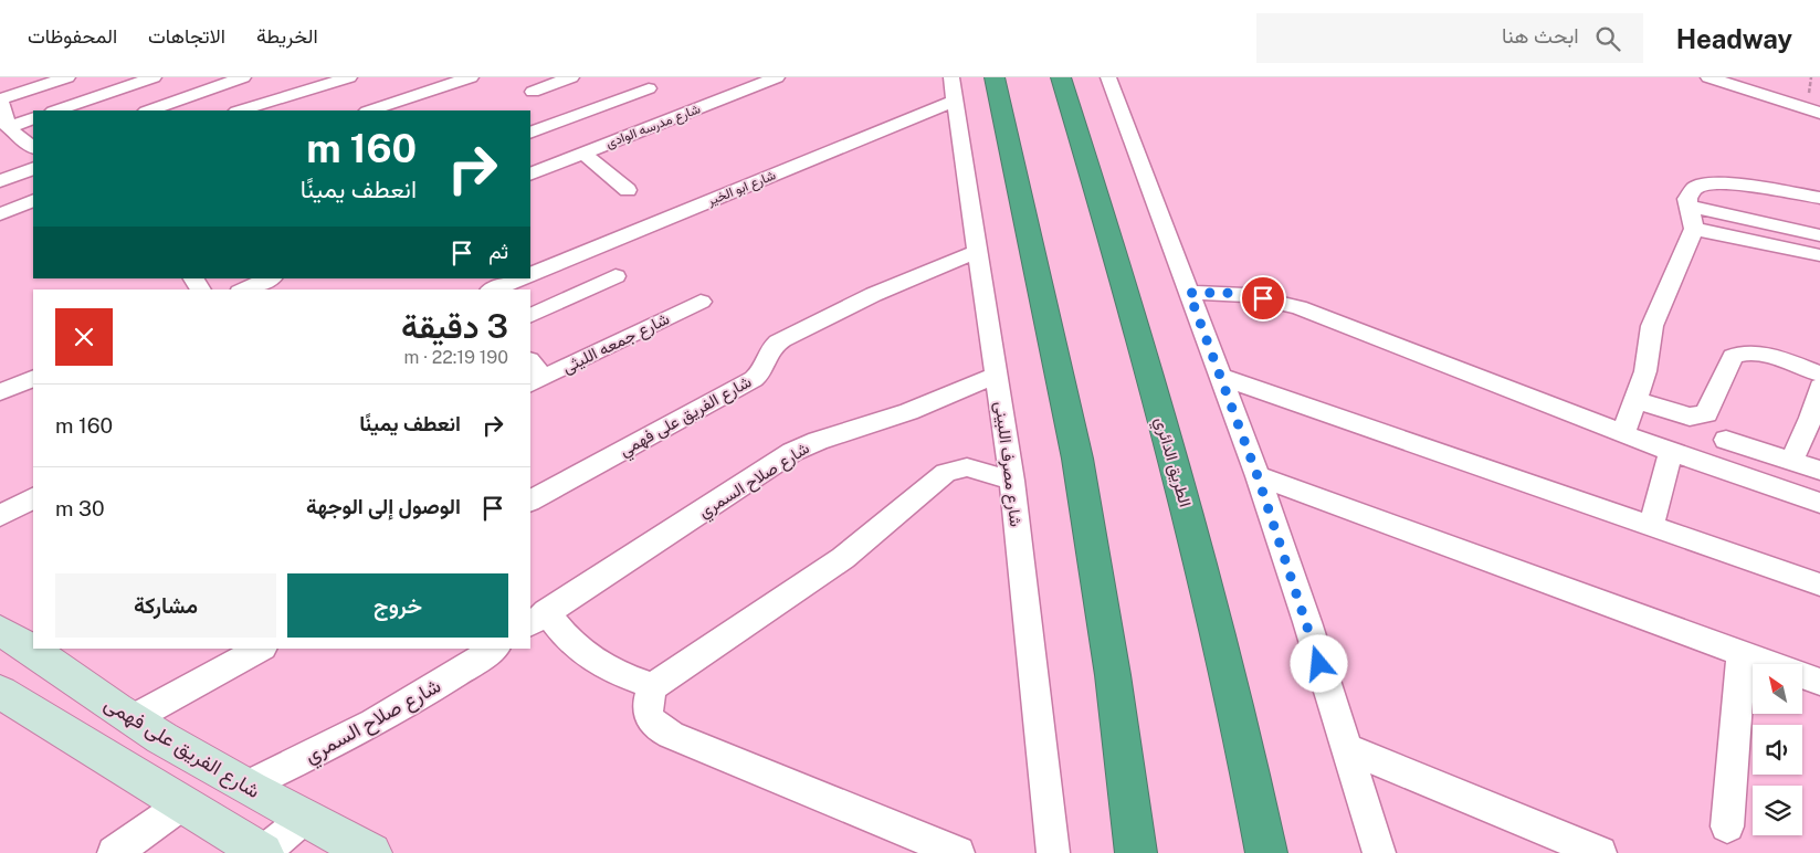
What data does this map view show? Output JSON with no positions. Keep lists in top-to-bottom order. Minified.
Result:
{"streets":{"highway":["الطريق الدائري"],"street":["شارع مدرسه الوادى","شارع ابو الخير","شارع جمعه الليثى","شارع الفريق على فهمي","شارع مصرف اللبينى","شارع صلاح السمري","شارع الفريق على فهمى"]},"crossings":[["شارع ابو الخير","شارع مصرف اللبينى"],["شارع الفريق على فهمي","شارع مصرف اللبينى"],["شارع مصرف اللبينى","شارع صلاح السمري"],["شارع صلاح السمري","شارع الفريق على فهمى"]],"north":"top left","page":{"header":"Headway","search":"ابحث هنا","nav":["الخريطة","الاتجاهات","المحفوظات"],"turn":["160 m","انعطف يمينًا"],"then":"ثم","heading":["3 دقيقة","190 m · 22:19"],"list":[{"name":"انعطف يمينًا","value":"160 m"},{"name":"الوصول إلى الوجهة","value":"30 m"}],"buttons":["خروج","مشاركة"]}}
